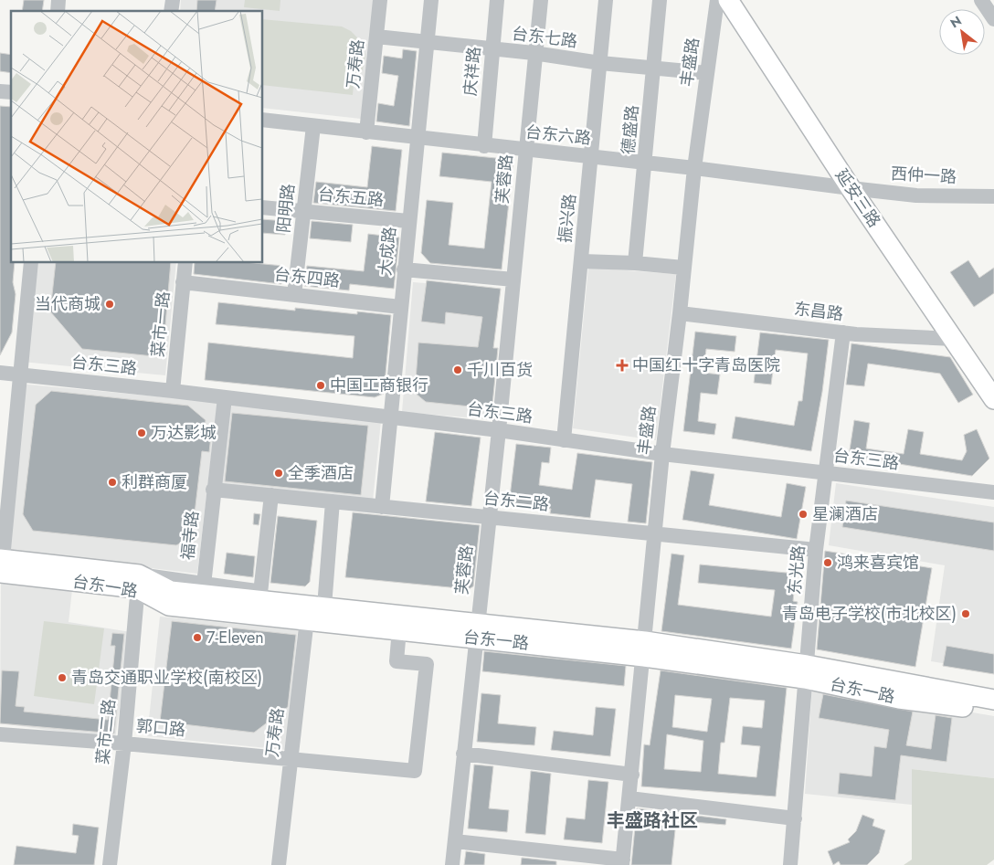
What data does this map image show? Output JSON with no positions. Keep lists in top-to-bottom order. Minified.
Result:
{"streets":{"main road":["延安三路","台东一路"],"street":["台东七路","丰盛路","万寿路","庆祥路","德盛路","台东六路","西仲一路","芙蓉路","台东五路","阳明路","振兴路","大成路","台东四路","东昌路","菜市一路","台东三路","台东二路","福寺路","东光路","郭口路","菜市二路"]},"crossings":[["台东七路","丰盛路"],["台东七路","万寿路"],["台东七路","庆祥路"],["台东七路","德盛路"],["台东七路","芙蓉路"],["台东七路","振兴路"],["台东七路","大成路"],["丰盛路","台东六路"],["丰盛路","东昌路"],["丰盛路","台东三路"],["丰盛路","台东二路"],["丰盛路","台东一路"],["万寿路","台东六路"],["万寿路","台东二路"],["万寿路","台东一路"],["万寿路","郭口路"],["庆祥路","台东六路"],["德盛路","台东六路"],["台东六路","西仲一路"],["台东六路","芙蓉路"],["台东六路","延安三路"],["台东六路","阳明路"],["台东六路","振兴路"],["台东六路","大成路"],["西仲一路","延安三路"],["芙蓉路","台东三路"],["芙蓉路","台东二路"],["芙蓉路","台东一路"],["台东五路","阳明路"],["台东五路","大成路"],["延安三路","东昌路"],["阳明路","台东四路"],["振兴路","台东三路"],["大成路","台东四路"],["大成路","台东三路"],["大成路","台东二路"],["台东四路","菜市一路"],["东昌路","东光路"],["菜市一路","台东三路"],["台东三路","福寺路"],["台东三路","东光路"],["台东二路","福寺路"],["台东二路","东光路"],["东光路","台东一路"],["台东一路","郭口路"],["台东一路","菜市二路"],["郭口路","菜市二路"]],"districts":["丰盛路社区"],"places":{"other":["当代商城","千川百货","中国工商银行","万达影城","全季酒店","利群商厦","星澜酒店","鸿来喜宾馆","青岛电子学校(市北校区)","7-Eleven","青岛交通职业学校(南校区)"],"health":["中国红十字青岛医院"]},"north":"top left"}
